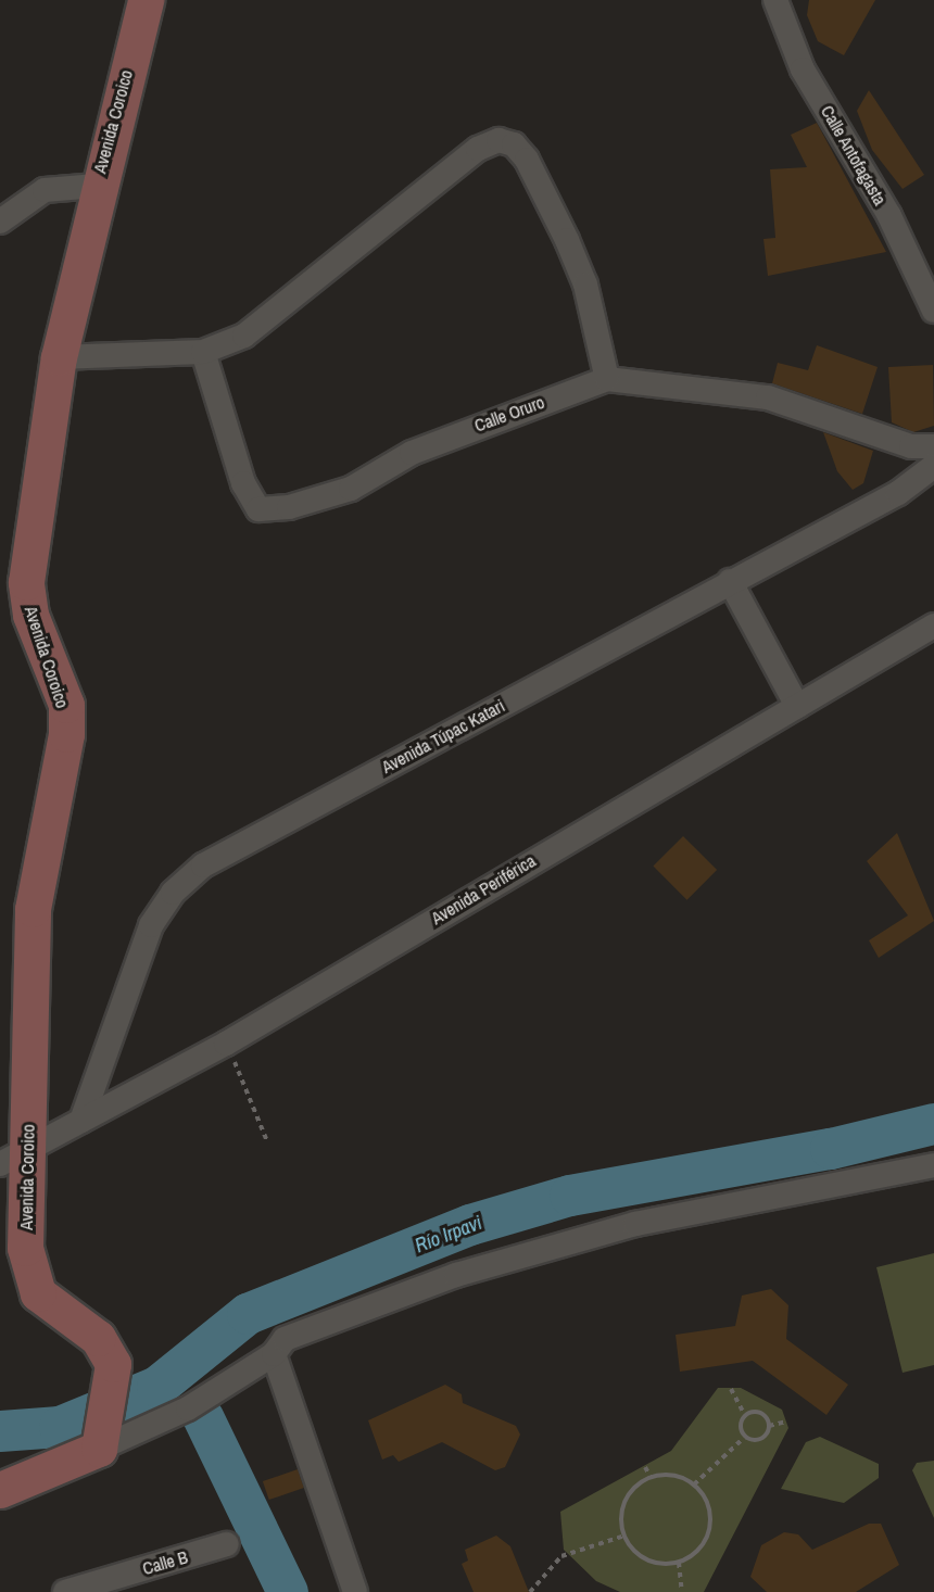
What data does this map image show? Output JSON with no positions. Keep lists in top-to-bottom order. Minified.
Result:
{"streets":{"main road":["Avenida Coroico"],"street":["Calle Antofagasta","Calle Oruro","Avenida Túpac Katari","Avenida Periférica","Calle B"]},"crossings":[["Avenida Coroico","Avenida Periférica"],["Avenida Túpac Katari","Avenida Periférica"]],"water":["Río Irpavi"]}
